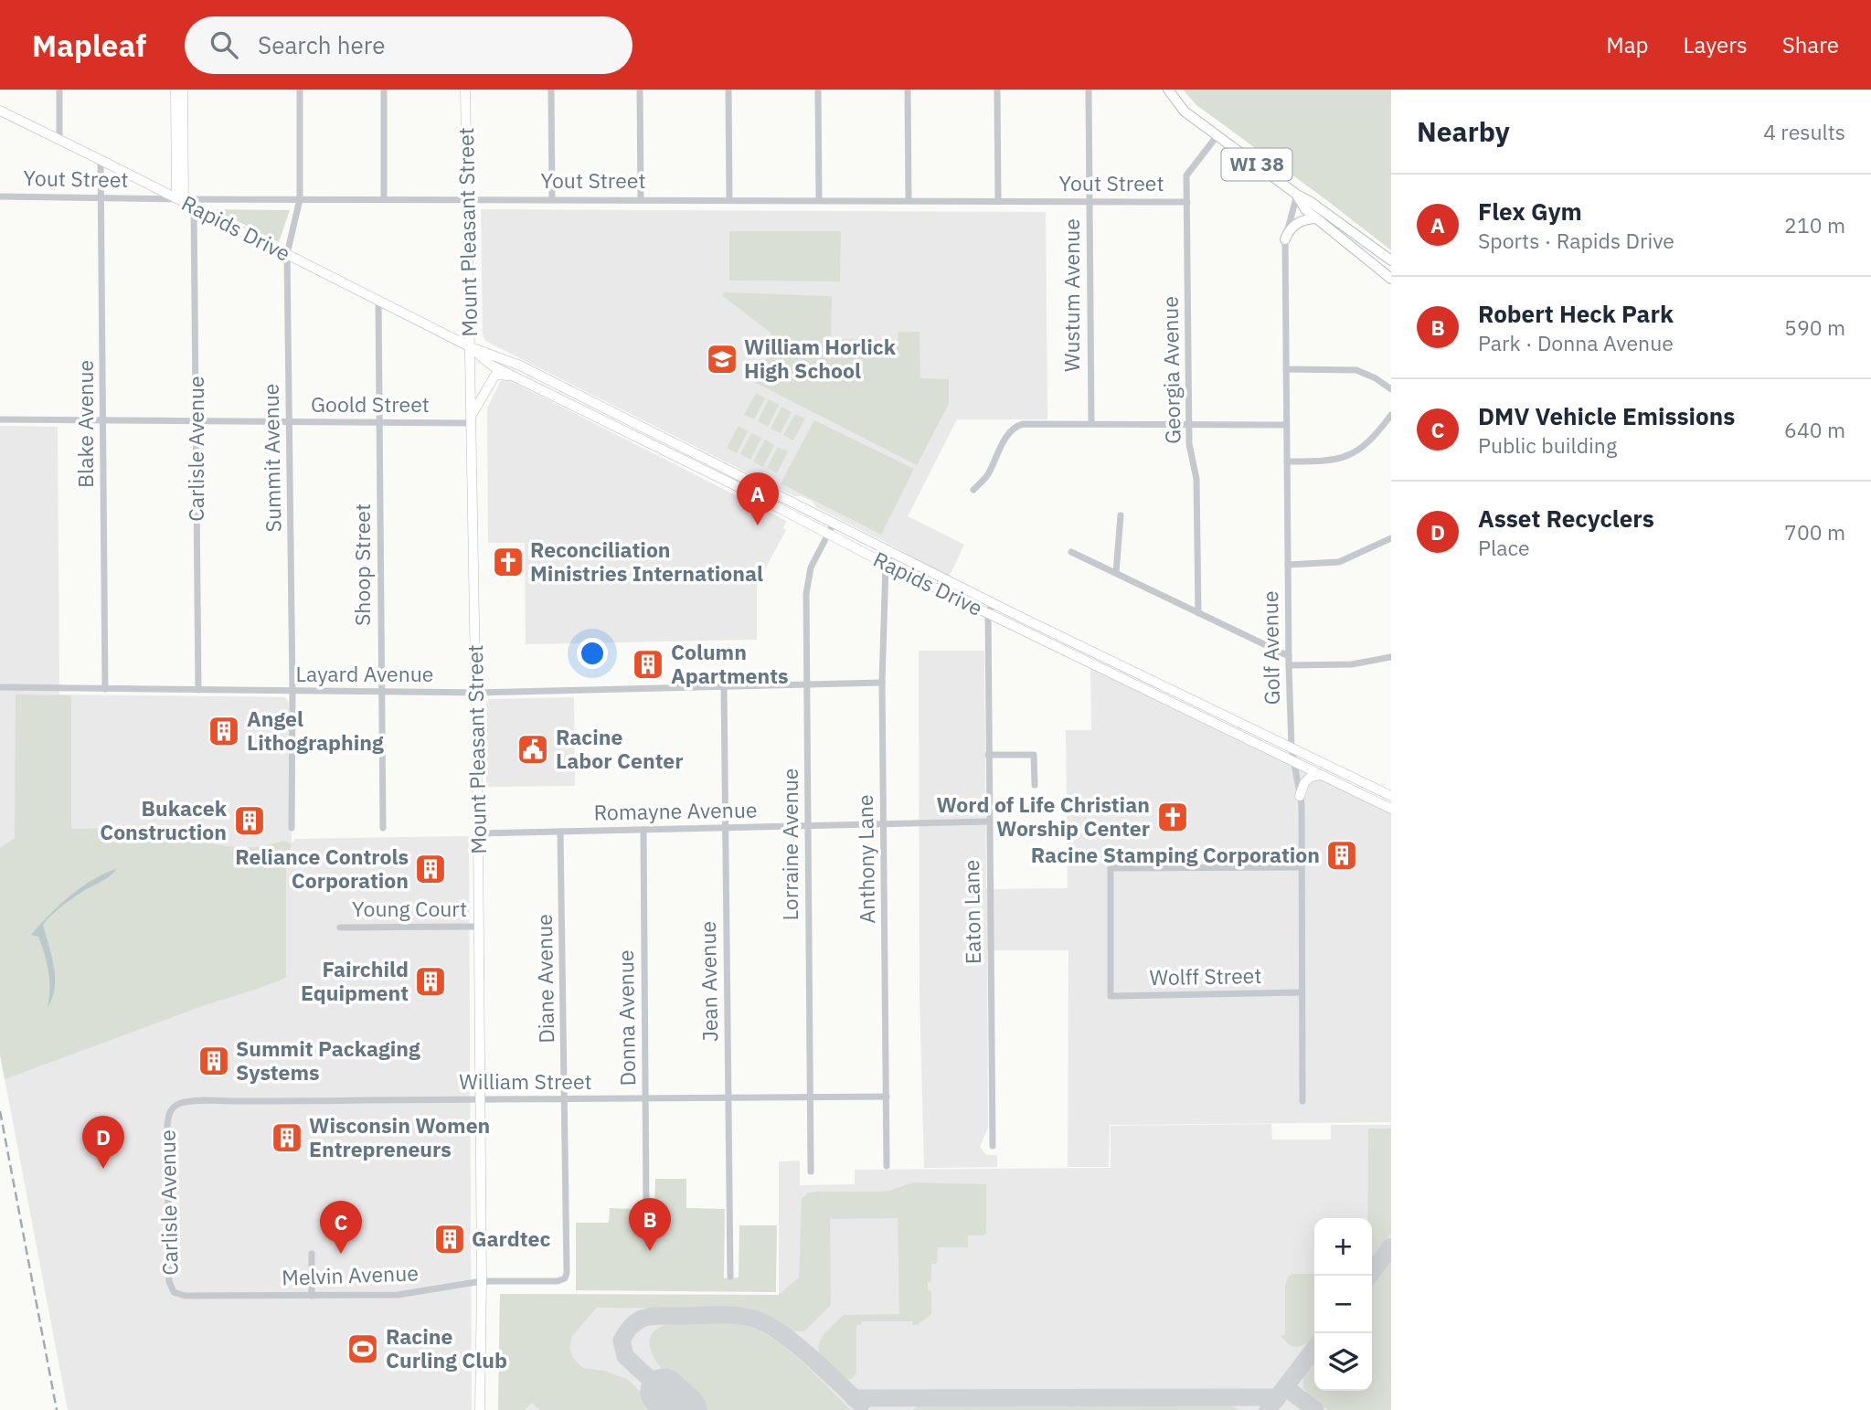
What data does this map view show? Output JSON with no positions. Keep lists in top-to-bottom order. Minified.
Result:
{"streets":{"main road":["WI 38"],"street":["Yout Street","Rapids Drive","Mount Pleasant Street","Wustum Avenue","Georgia Avenue","Goold Street","Blake Avenue","Carlisle Avenue","Summit Avenue","Shoop Street","Golf Avenue","Layard Avenue","Romayne Avenue","Lorraine Avenue","Anthony Lane","Young Court","Eaton Lane","Wolff Street","Diane Avenue","Jean Avenue","Donna Avenue","William Street","Melvin Avenue"]},"crossings":[["WI 38","Georgia Avenue"],["WI 38","Golf Avenue"],["Yout Street","Rapids Drive"],["Yout Street","Mount Pleasant Street"],["Yout Street","Wustum Avenue"],["Yout Street","Georgia Avenue"],["Yout Street","Blake Avenue"],["Yout Street","Summit Avenue"],["Rapids Drive","Mount Pleasant Street"],["Rapids Drive","Blake Avenue"],["Rapids Drive","Carlisle Avenue"],["Rapids Drive","Summit Avenue"],["Rapids Drive","Shoop Street"],["Rapids Drive","Golf Avenue"],["Rapids Drive","Lorraine Avenue"],["Rapids Drive","Anthony Lane"],["Rapids Drive","Eaton Lane"],["Mount Pleasant Street","Goold Street"],["Mount Pleasant Street","Layard Avenue"],["Mount Pleasant Street","Romayne Avenue"],["Mount Pleasant Street","Young Court"],["Mount Pleasant Street","William Street"],["Mount Pleasant Street","Melvin Avenue"],["Goold Street","Blake Avenue"],["Goold Street","Carlisle Avenue"],["Goold Street","Summit Avenue"],["Goold Street","Shoop Street"],["Blake Avenue","Layard Avenue"],["Carlisle Avenue","Layard Avenue"],["Carlisle Avenue","William Street"],["Carlisle Avenue","Melvin Avenue"],["Summit Avenue","Layard Avenue"],["Shoop Street","Layard Avenue"],["Golf Avenue","Wolff Street"],["Layard Avenue","Lorraine Avenue"],["Layard Avenue","Anthony Lane"],["Layard Avenue","Jean Avenue"],["Romayne Avenue","Lorraine Avenue"],["Romayne Avenue","Anthony Lane"],["Romayne Avenue","Eaton Lane"],["Romayne Avenue","Diane Avenue"],["Romayne Avenue","Jean Avenue"],["Romayne Avenue","Donna Avenue"],["Lorraine Avenue","William Street"],["Anthony Lane","William Street"],["Diane Avenue","William Street"],["Diane Avenue","Melvin Avenue"],["Jean Avenue","William Street"],["Donna Avenue","William Street"]],"places":{"school or university":["William Horlick High School"],"church":["Reconciliation Ministries International","Word of Life Christian Worship Center"],"building":["Column Apartments","Angel Lithographing","Bukacek Construction","Racine Stamping Corporation","Reliance Controls Corporation","Fairchild Equipment","Summit Packaging Systems","Wisconsin Women Entrepreneurs","Gardtec"],"public building":["Racine Labor Center"],"sports":["Racine Curling Club"]},"page":{"header":"Mapleaf","search":"Search here","nav":["Map","Layers","Share"],"heading":["Nearby","4 results"],"list":[{"mark":"A","name":"Flex Gym","note":"Sports · Rapids Drive","value":"210 m"},{"mark":"B","name":"Robert Heck Park","note":"Park · Donna Avenue","value":"590 m"},{"mark":"C","name":"DMV Vehicle Emissions","note":"Public building","value":"640 m"},{"mark":"D","name":"Asset Recyclers","note":"Place","value":"700 m"}],"pins":["A","D","B","C"],"map_buttons":["+","−"]}}
